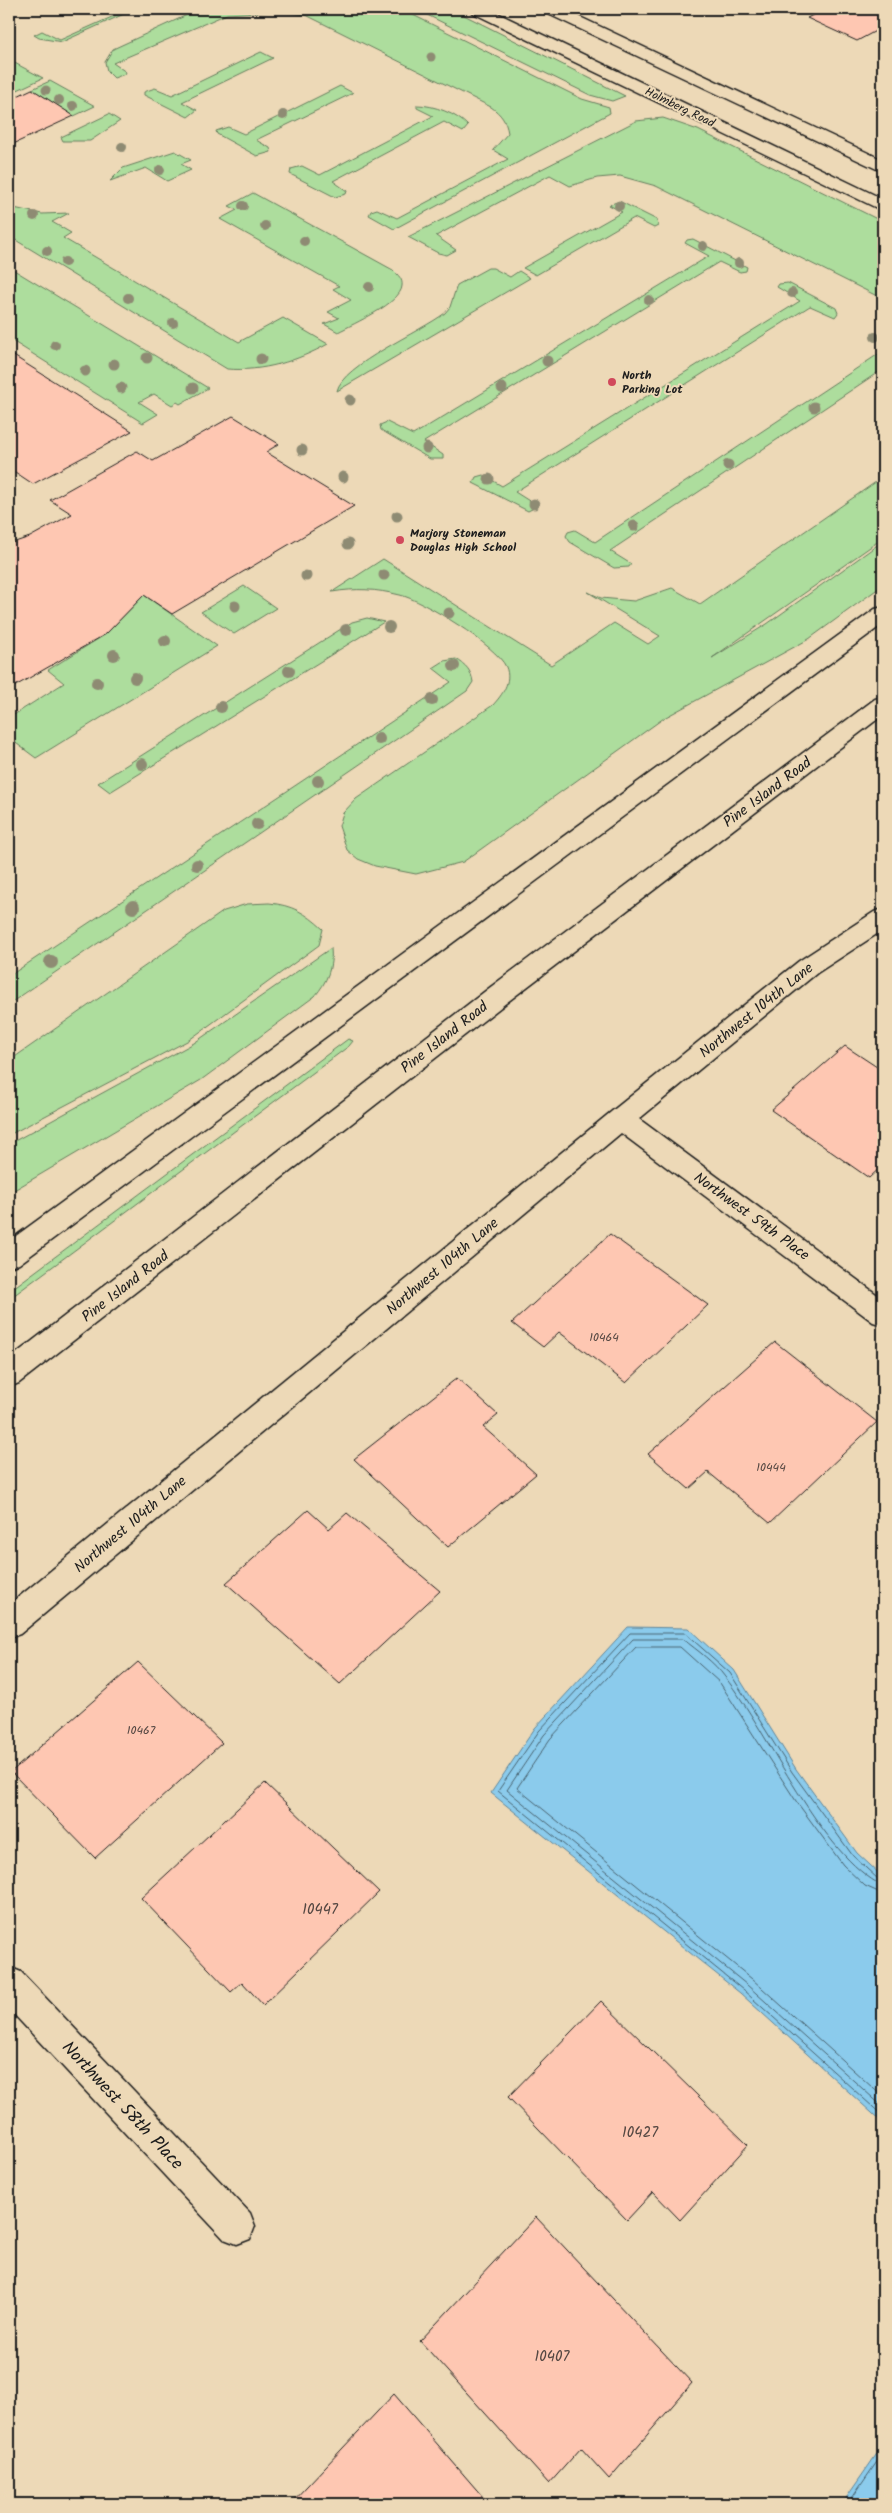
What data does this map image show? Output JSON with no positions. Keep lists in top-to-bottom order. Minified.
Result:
{"streets":{"street":["Holmberg Road","Pine Island Road","Northwest 104th Lane","Northwest 59th Place","Northwest 58th Place"]},"crossings":[["Northwest 104th Lane","Northwest 59th Place"]],"places":["North Parking Lot","Marjory Stoneman Douglas High School"],"house_numbers":["10464","10444","10467","10447","10427","10407"]}
